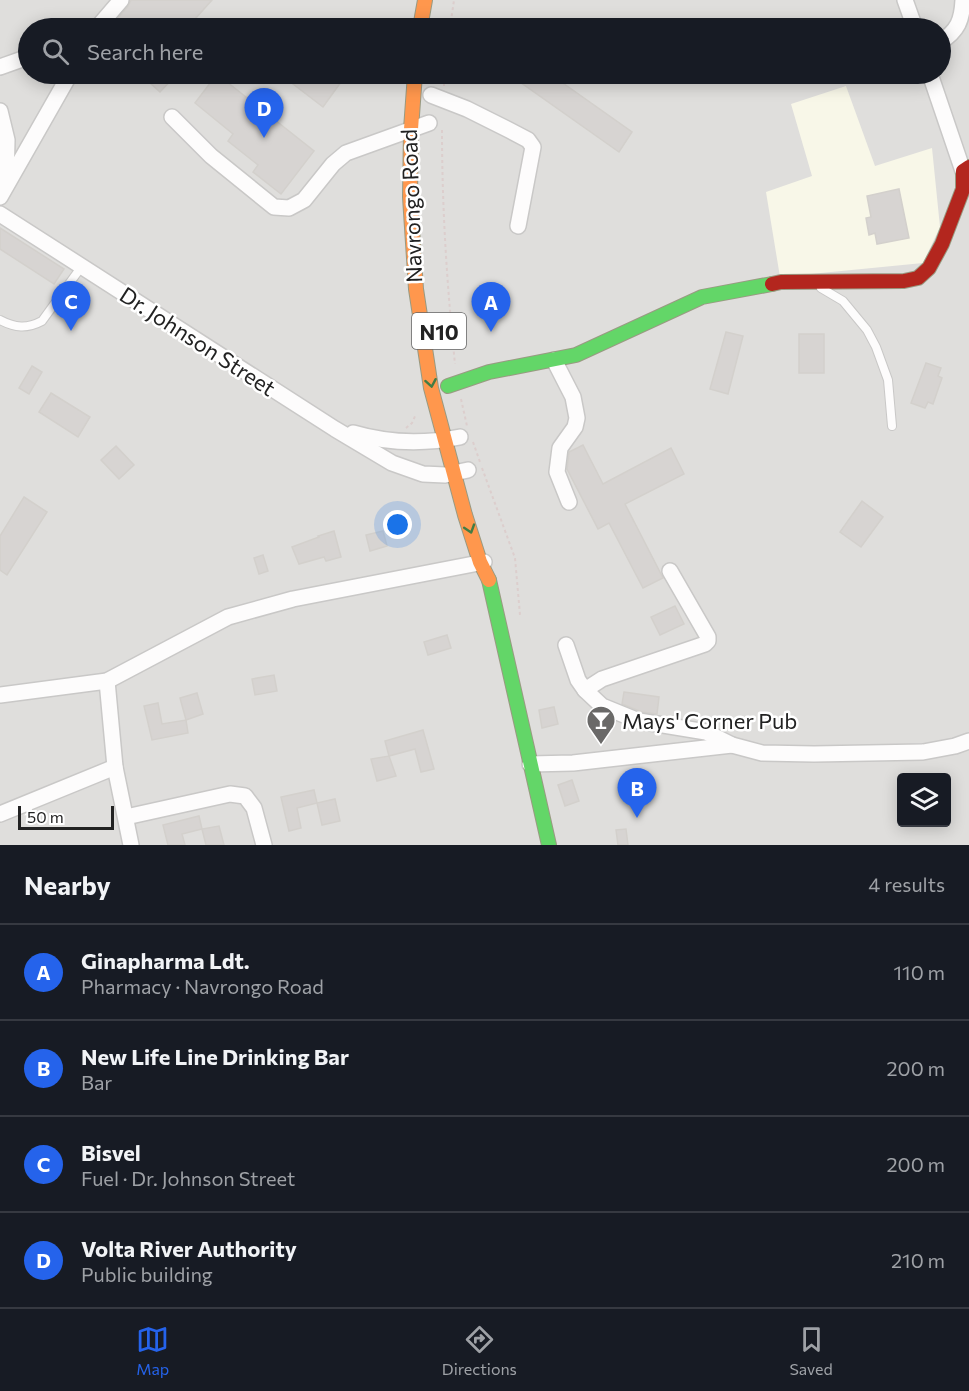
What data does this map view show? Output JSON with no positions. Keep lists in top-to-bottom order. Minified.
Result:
{"streets":{"main road":["Navrongo Road","N10"],"street":["Dr. Johnson Street"]},"crossings":[["Navrongo Road","N10"],["Navrongo Road","Dr. Johnson Street"],["N10","Dr. Johnson Street"]],"one_way":["Navrongo Road"],"places":{"bar":["Mays' Corner Pub"]},"scale_bar":"50 m","page":{"search":"Search here","pins":["D","C","A","B"],"scale":"50 m","heading":["Nearby","4 results"],"list":[{"mark":"A","name":"Ginapharma Ldt.","note":"Pharmacy · Navrongo Road","value":"110 m"},{"mark":"B","name":"New Life Line Drinking Bar","note":"Bar","value":"200 m"},{"mark":"C","name":"Bisvel","note":"Fuel · Dr. Johnson Street","value":"200 m"},{"mark":"D","name":"Volta River Authority","note":"Public building","value":"210 m"}],"nav":["Map","Directions","Saved"]}}
